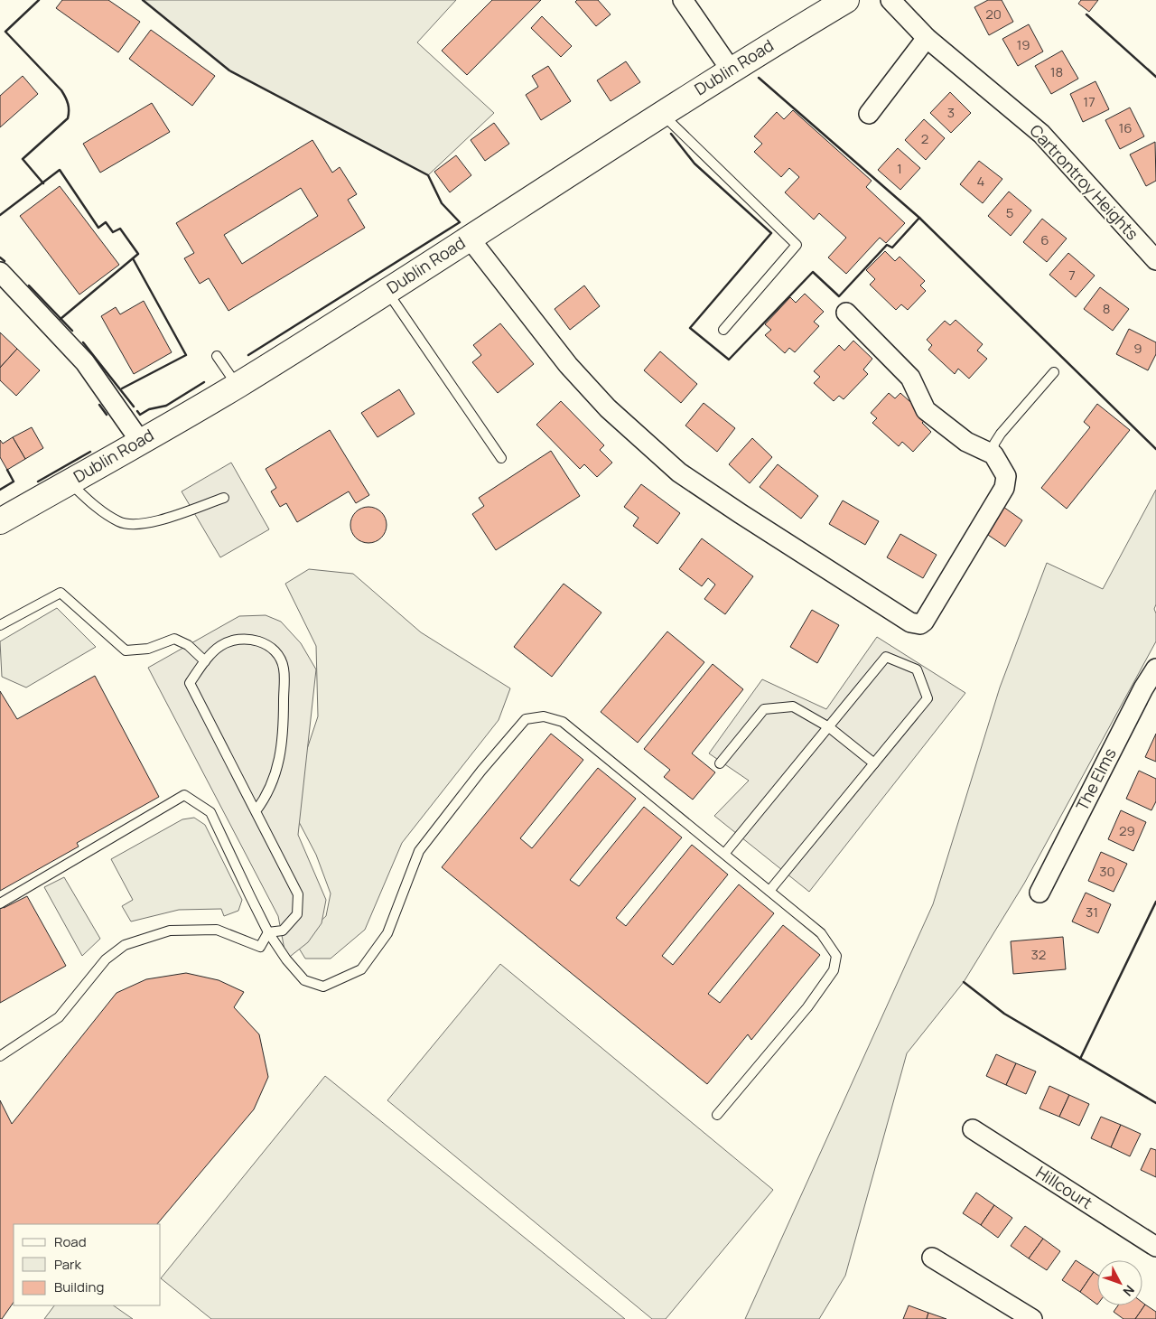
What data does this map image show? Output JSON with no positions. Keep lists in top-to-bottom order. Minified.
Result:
{"streets":{"main road":["Dublin Road"],"street":["Cartrontroy Heights","The Elms","Hillcourt"]},"house_numbers":["20","19","18","17","3","16","2","1","4","5","6","7","8","9","29","30","31","32"],"legend":["Road","Park","Building"],"north":"bottom right"}
